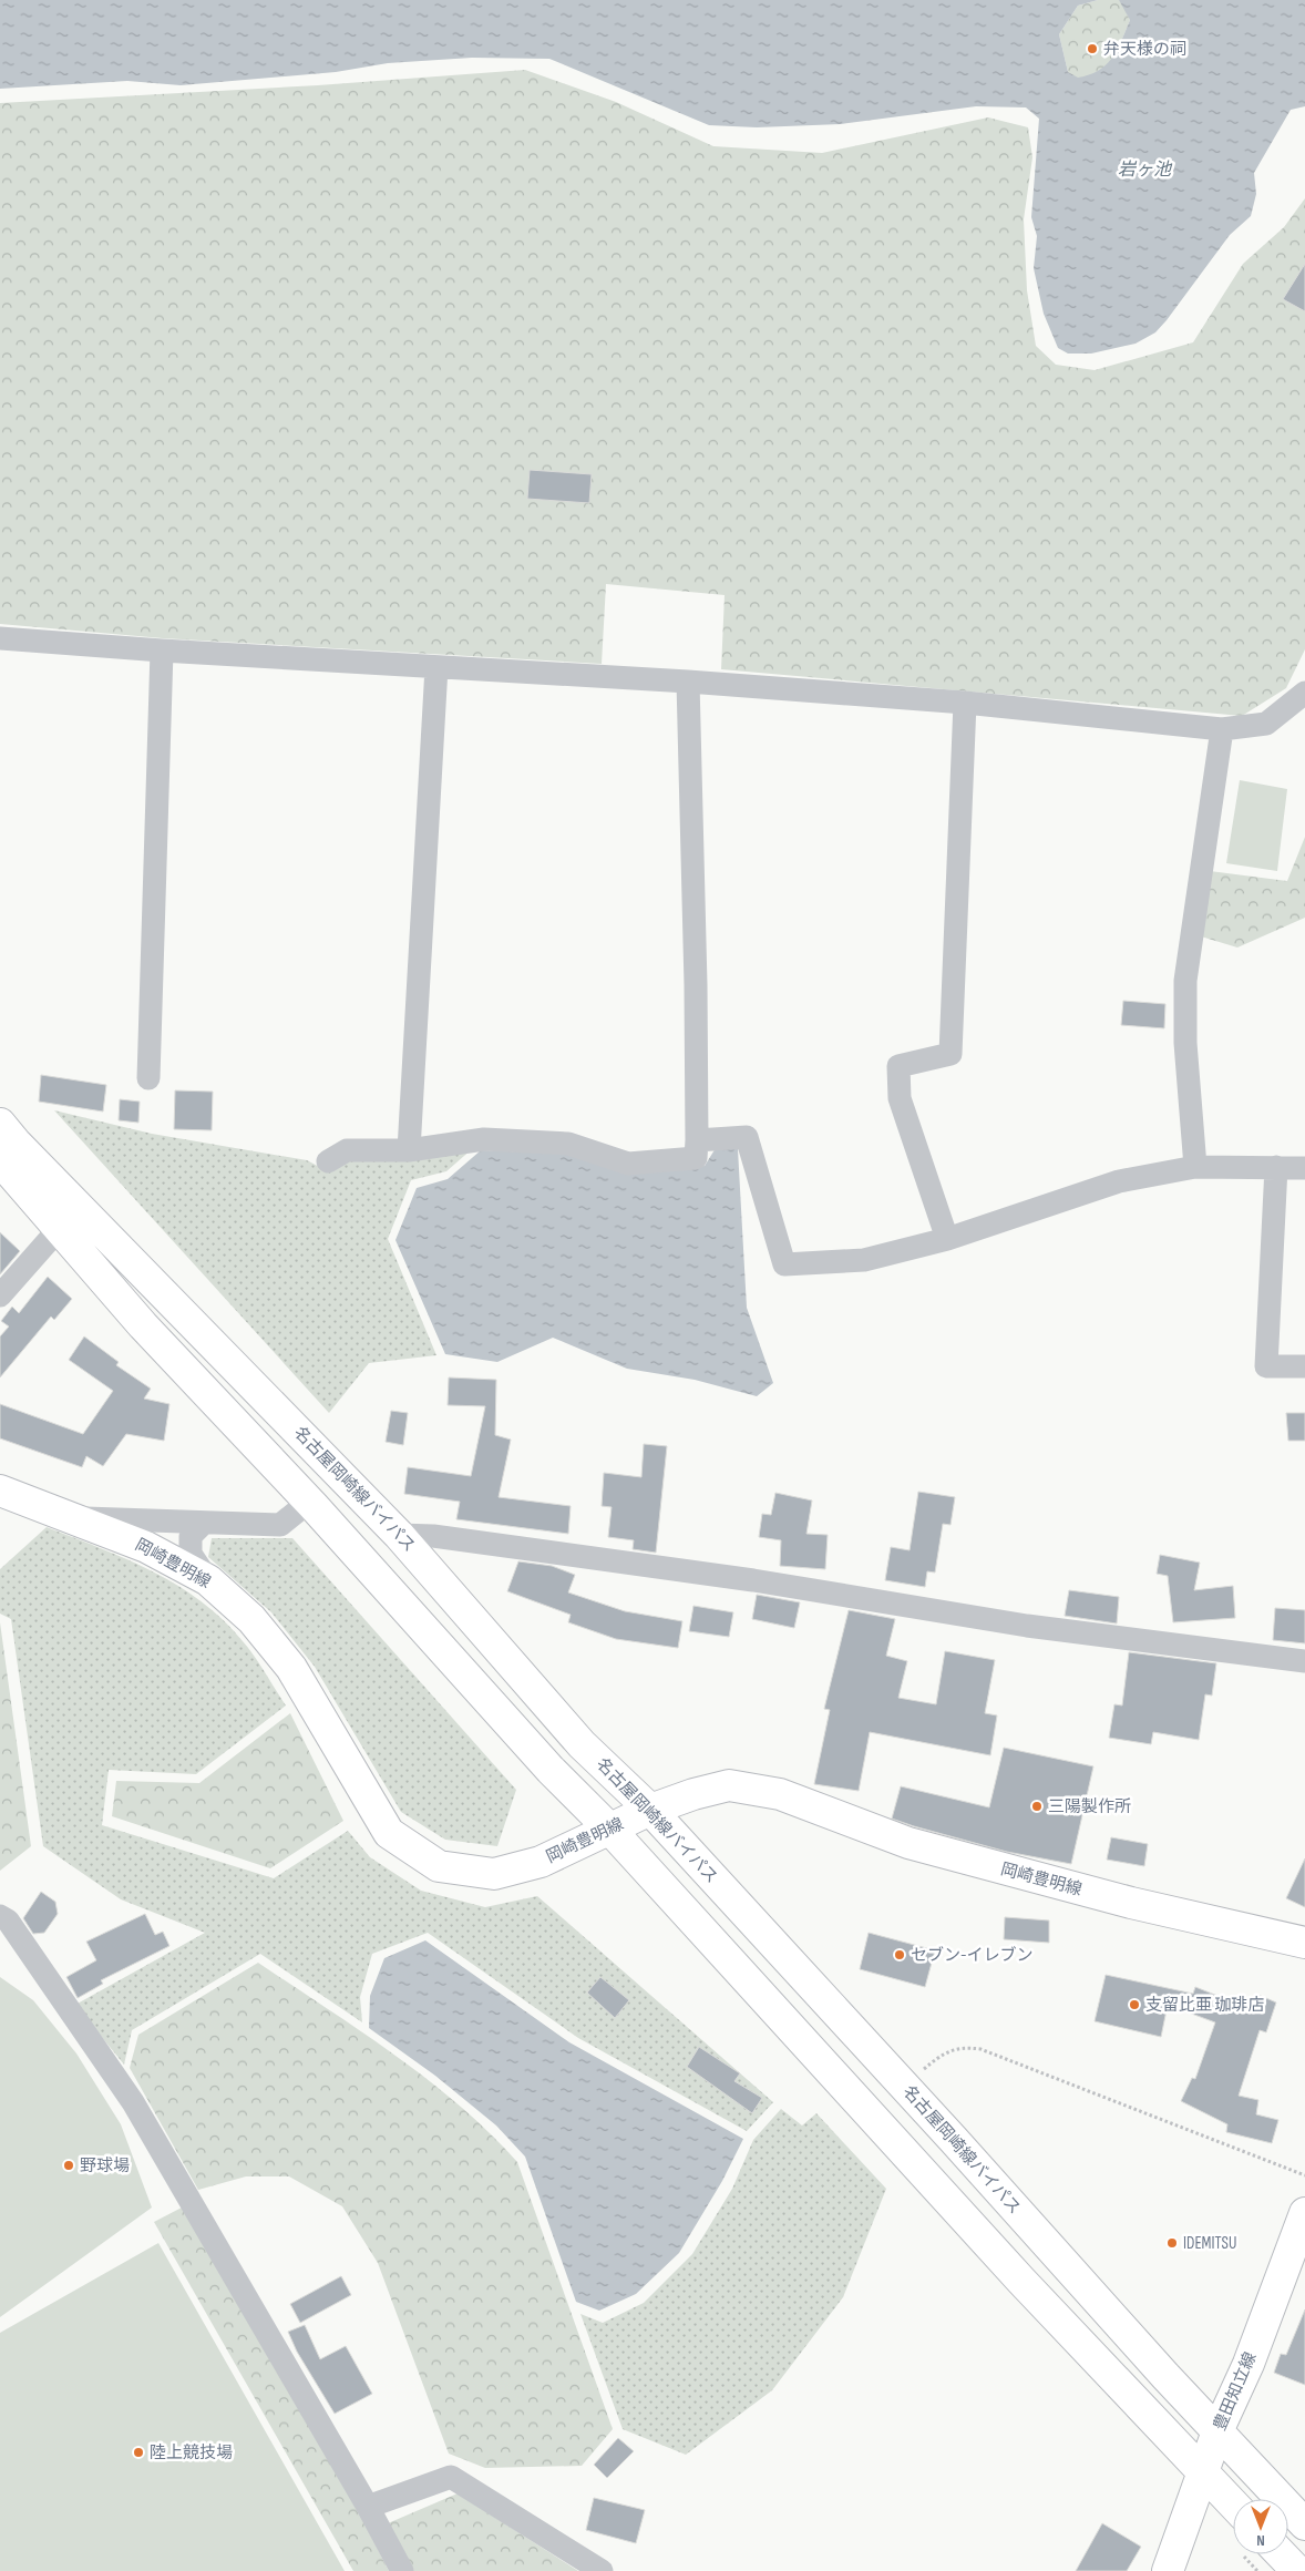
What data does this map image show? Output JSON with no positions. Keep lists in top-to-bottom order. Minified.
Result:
{"streets":{"main road":["名古屋岡崎線バイパス","岡崎豊明線","豊田知立線"]},"crossings":[["名古屋岡崎線バイパス","岡崎豊明線"],["名古屋岡崎線バイパス","豊田知立線"]],"water":["岩ヶ池"],"places":["弁天様の祠","三陽製作所","セブン-イレブン","支留比亜 珈琲店","野球場","IDEMITSU","陸上競技場"],"north":"bottom"}
